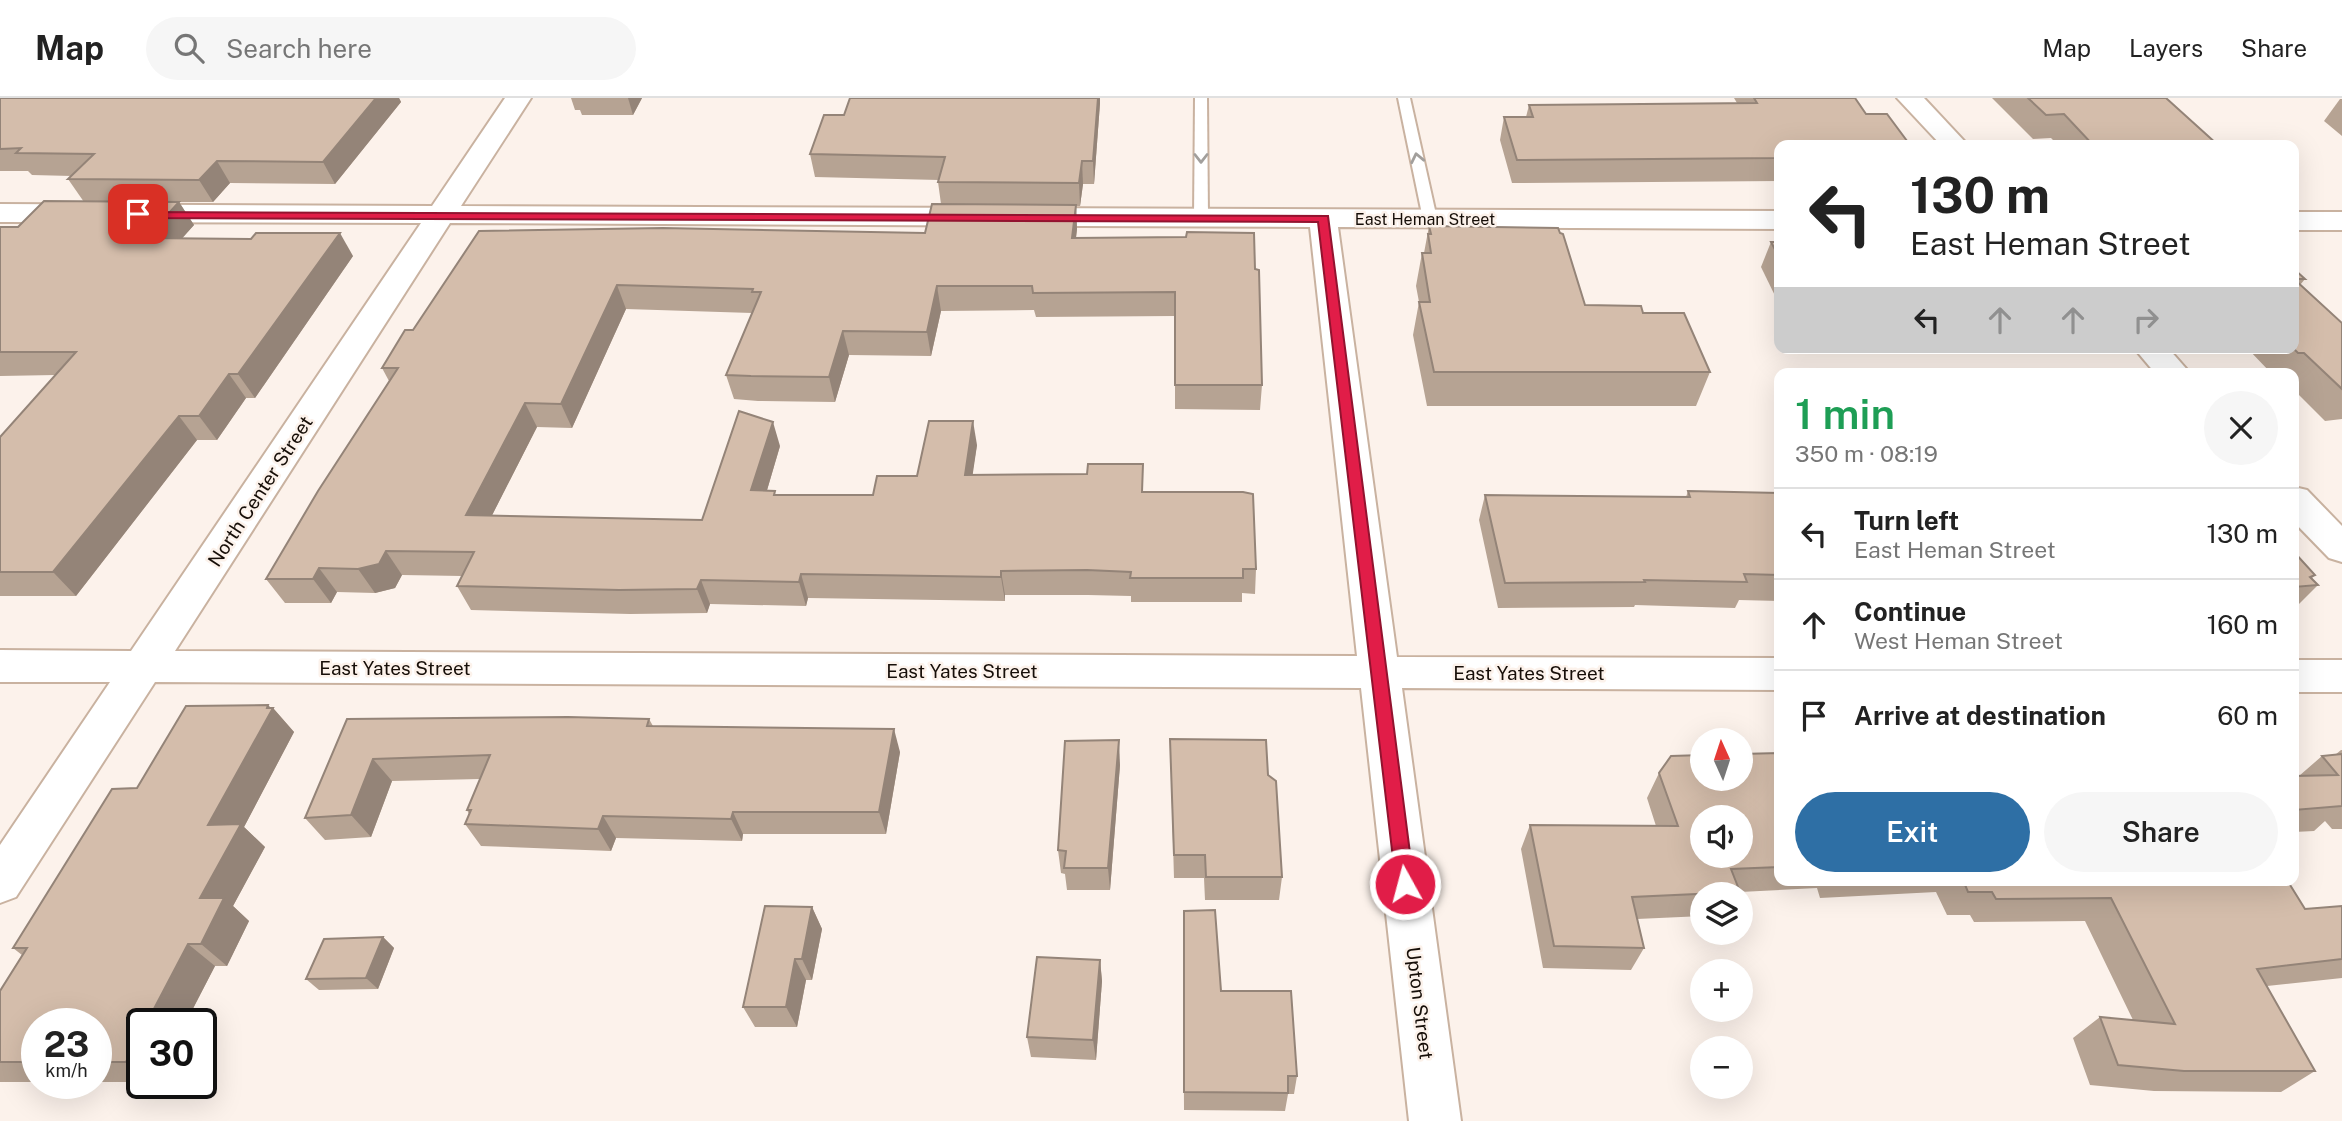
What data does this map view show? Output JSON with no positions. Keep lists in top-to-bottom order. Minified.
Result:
{"streets":{"street":["East Heman Street","North Center Street","East Yates Street","Upton Street"]},"crossings":[["East Heman Street","North Center Street"],["East Heman Street","Upton Street"],["North Center Street","East Yates Street"],["East Yates Street","Upton Street"]],"north":"top","page":{"header":"Map","search":"Search here","nav":["Map","Layers","Share"],"turn":["130 m","East Heman Street"],"heading":["1 min","350 m · 08:19"],"list":[{"name":"Turn left","note":"East Heman Street","value":"130 m"},{"name":"Continue","note":"West Heman Street","value":"160 m"},{"name":"Arrive at destination","value":"60 m"}],"map_buttons":["+","−"],"buttons":["Exit","Share"],"speed":"23 km/h","limit":"30"}}
